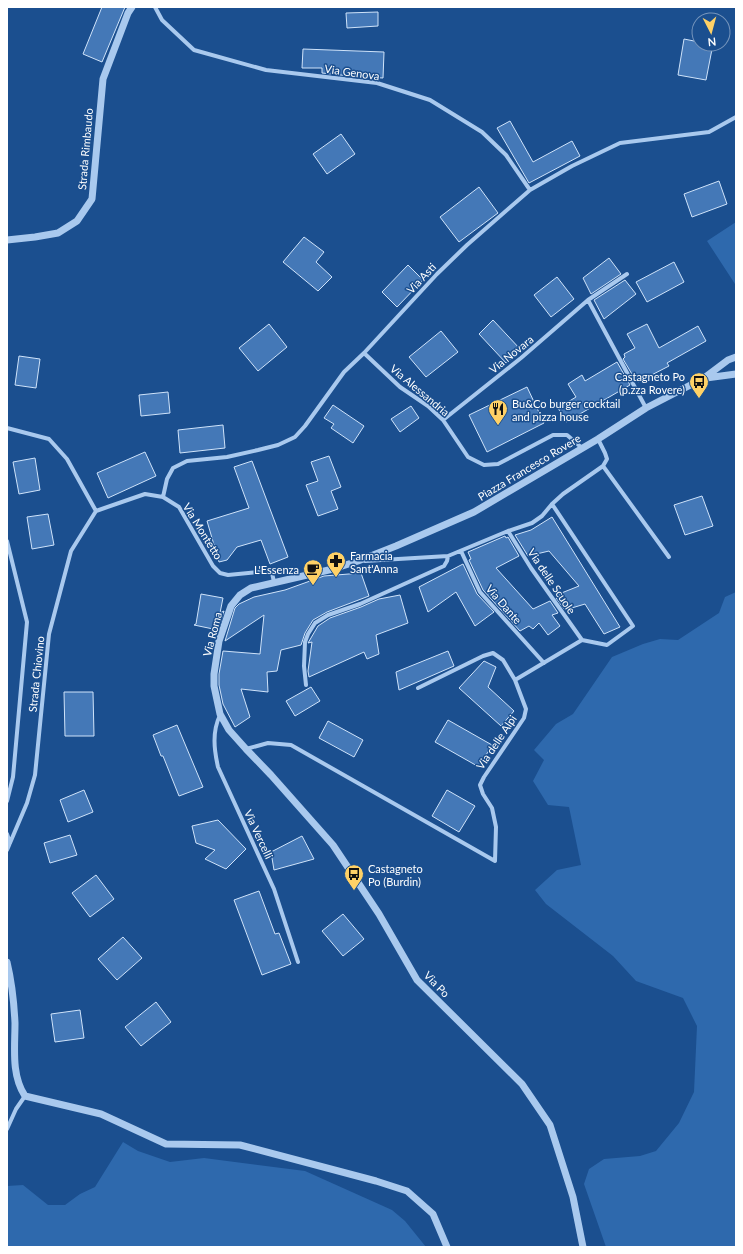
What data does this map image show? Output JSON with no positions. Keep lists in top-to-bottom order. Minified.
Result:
{"streets":{"street":["Via Genova","Strada Rimbaudo","Via Asti","Via Novara","Via Alessandria","Piazza Francesco Rovere","Via Montetto","Via delle Scuole","Via Dante","Via Roma","Strada Chiovino","Via delle Alpi","Via Vercelli","Via Po"]},"crossings":[["Via Genova","Via Asti"],["Via Asti","Via Alessandria"],["Via Asti","Via Montetto"],["Via Novara","Via Alessandria"],["Via Alessandria","Piazza Francesco Rovere"],["Piazza Francesco Rovere","Via Roma"],["Via Montetto","Via Roma"],["Via Montetto","Strada Chiovino"],["Via Roma","Via Vercelli"],["Via Roma","Via Po"],["Via delle Alpi","Via Po"]],"places":{"bus stop":["Castagneto Po (p.zza Rovere)","Castagneto Po (Burdin)"],"restaurant":["Bu&Co burger cocktail and pizza house"],"pharmacy":["Farmacia Sant'Anna"],"cafe":["L'Essenza"]},"north":"bottom"}
